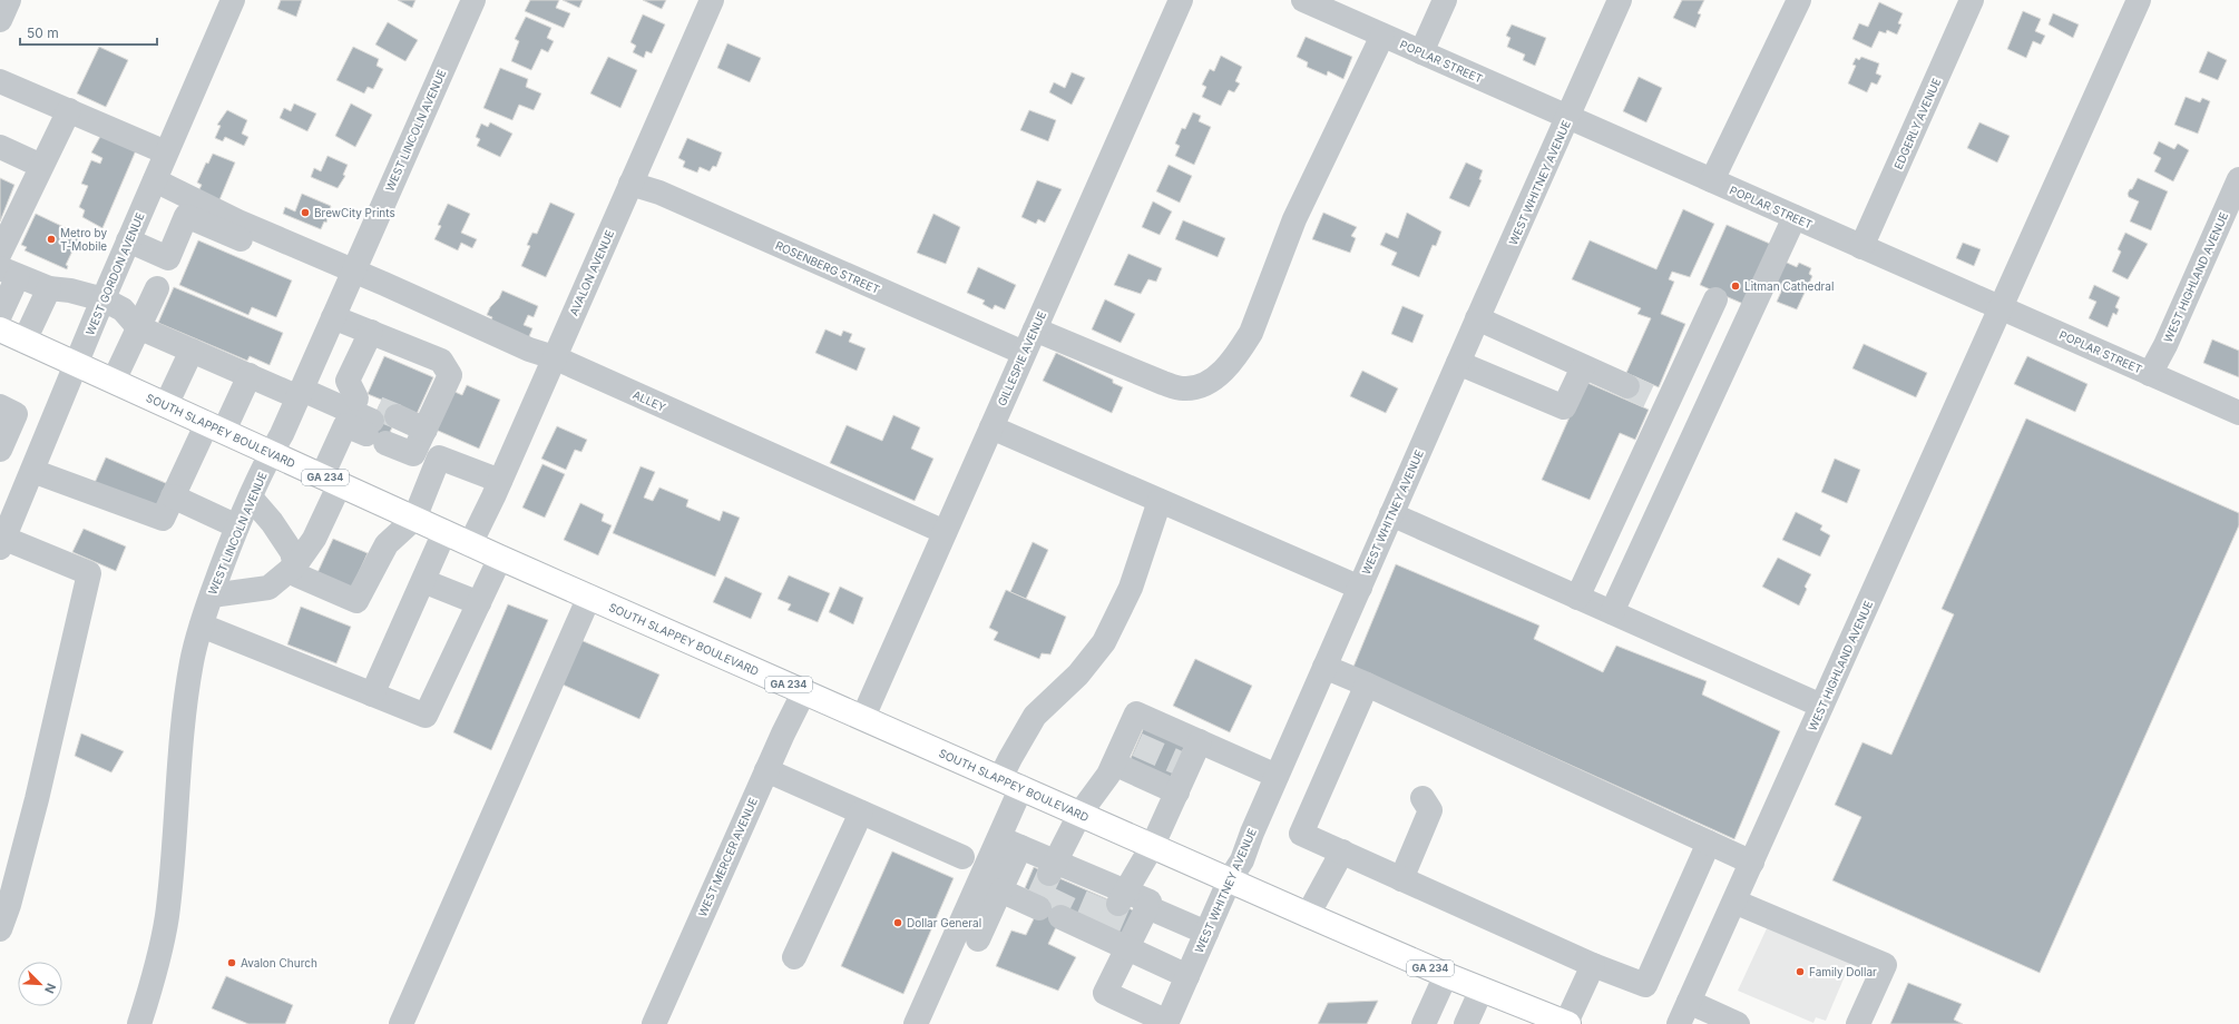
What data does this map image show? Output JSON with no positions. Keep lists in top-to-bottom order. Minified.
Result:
{"streets":{"main road":["SOUTH SLAPPEY BOULEVARD","GA 234"],"street":["POPLAR STREET","EDGERLY AVENUE","WEST LINCOLN AVENUE","WEST WHITNEY AVENUE","ROSENBERG STREET","AVALON AVENUE","WEST GORDON AVENUE","WEST HIGHLAND AVENUE","GILLESPIE AVENUE","ALLEY","WEST MERCER AVENUE"]},"crossings":[["POPLAR STREET","EDGERLY AVENUE"],["POPLAR STREET","WEST WHITNEY AVENUE"],["POPLAR STREET","WEST HIGHLAND AVENUE"],["WEST LINCOLN AVENUE","ALLEY"],["WEST LINCOLN AVENUE","SOUTH SLAPPEY BOULEVARD"],["WEST WHITNEY AVENUE","SOUTH SLAPPEY BOULEVARD"],["ROSENBERG STREET","AVALON AVENUE"],["ROSENBERG STREET","GILLESPIE AVENUE"],["AVALON AVENUE","ALLEY"],["AVALON AVENUE","SOUTH SLAPPEY BOULEVARD"],["WEST GORDON AVENUE","ALLEY"],["WEST GORDON AVENUE","SOUTH SLAPPEY BOULEVARD"],["GILLESPIE AVENUE","ALLEY"],["GILLESPIE AVENUE","SOUTH SLAPPEY BOULEVARD"],["SOUTH SLAPPEY BOULEVARD","WEST MERCER AVENUE"]],"places":["BrewCity Prints","Metro by T-Mobile","Litman Cathedral","Dollar General","Avalon Church","Family Dollar"],"scale_bar":"50 m","north":"bottom right"}
